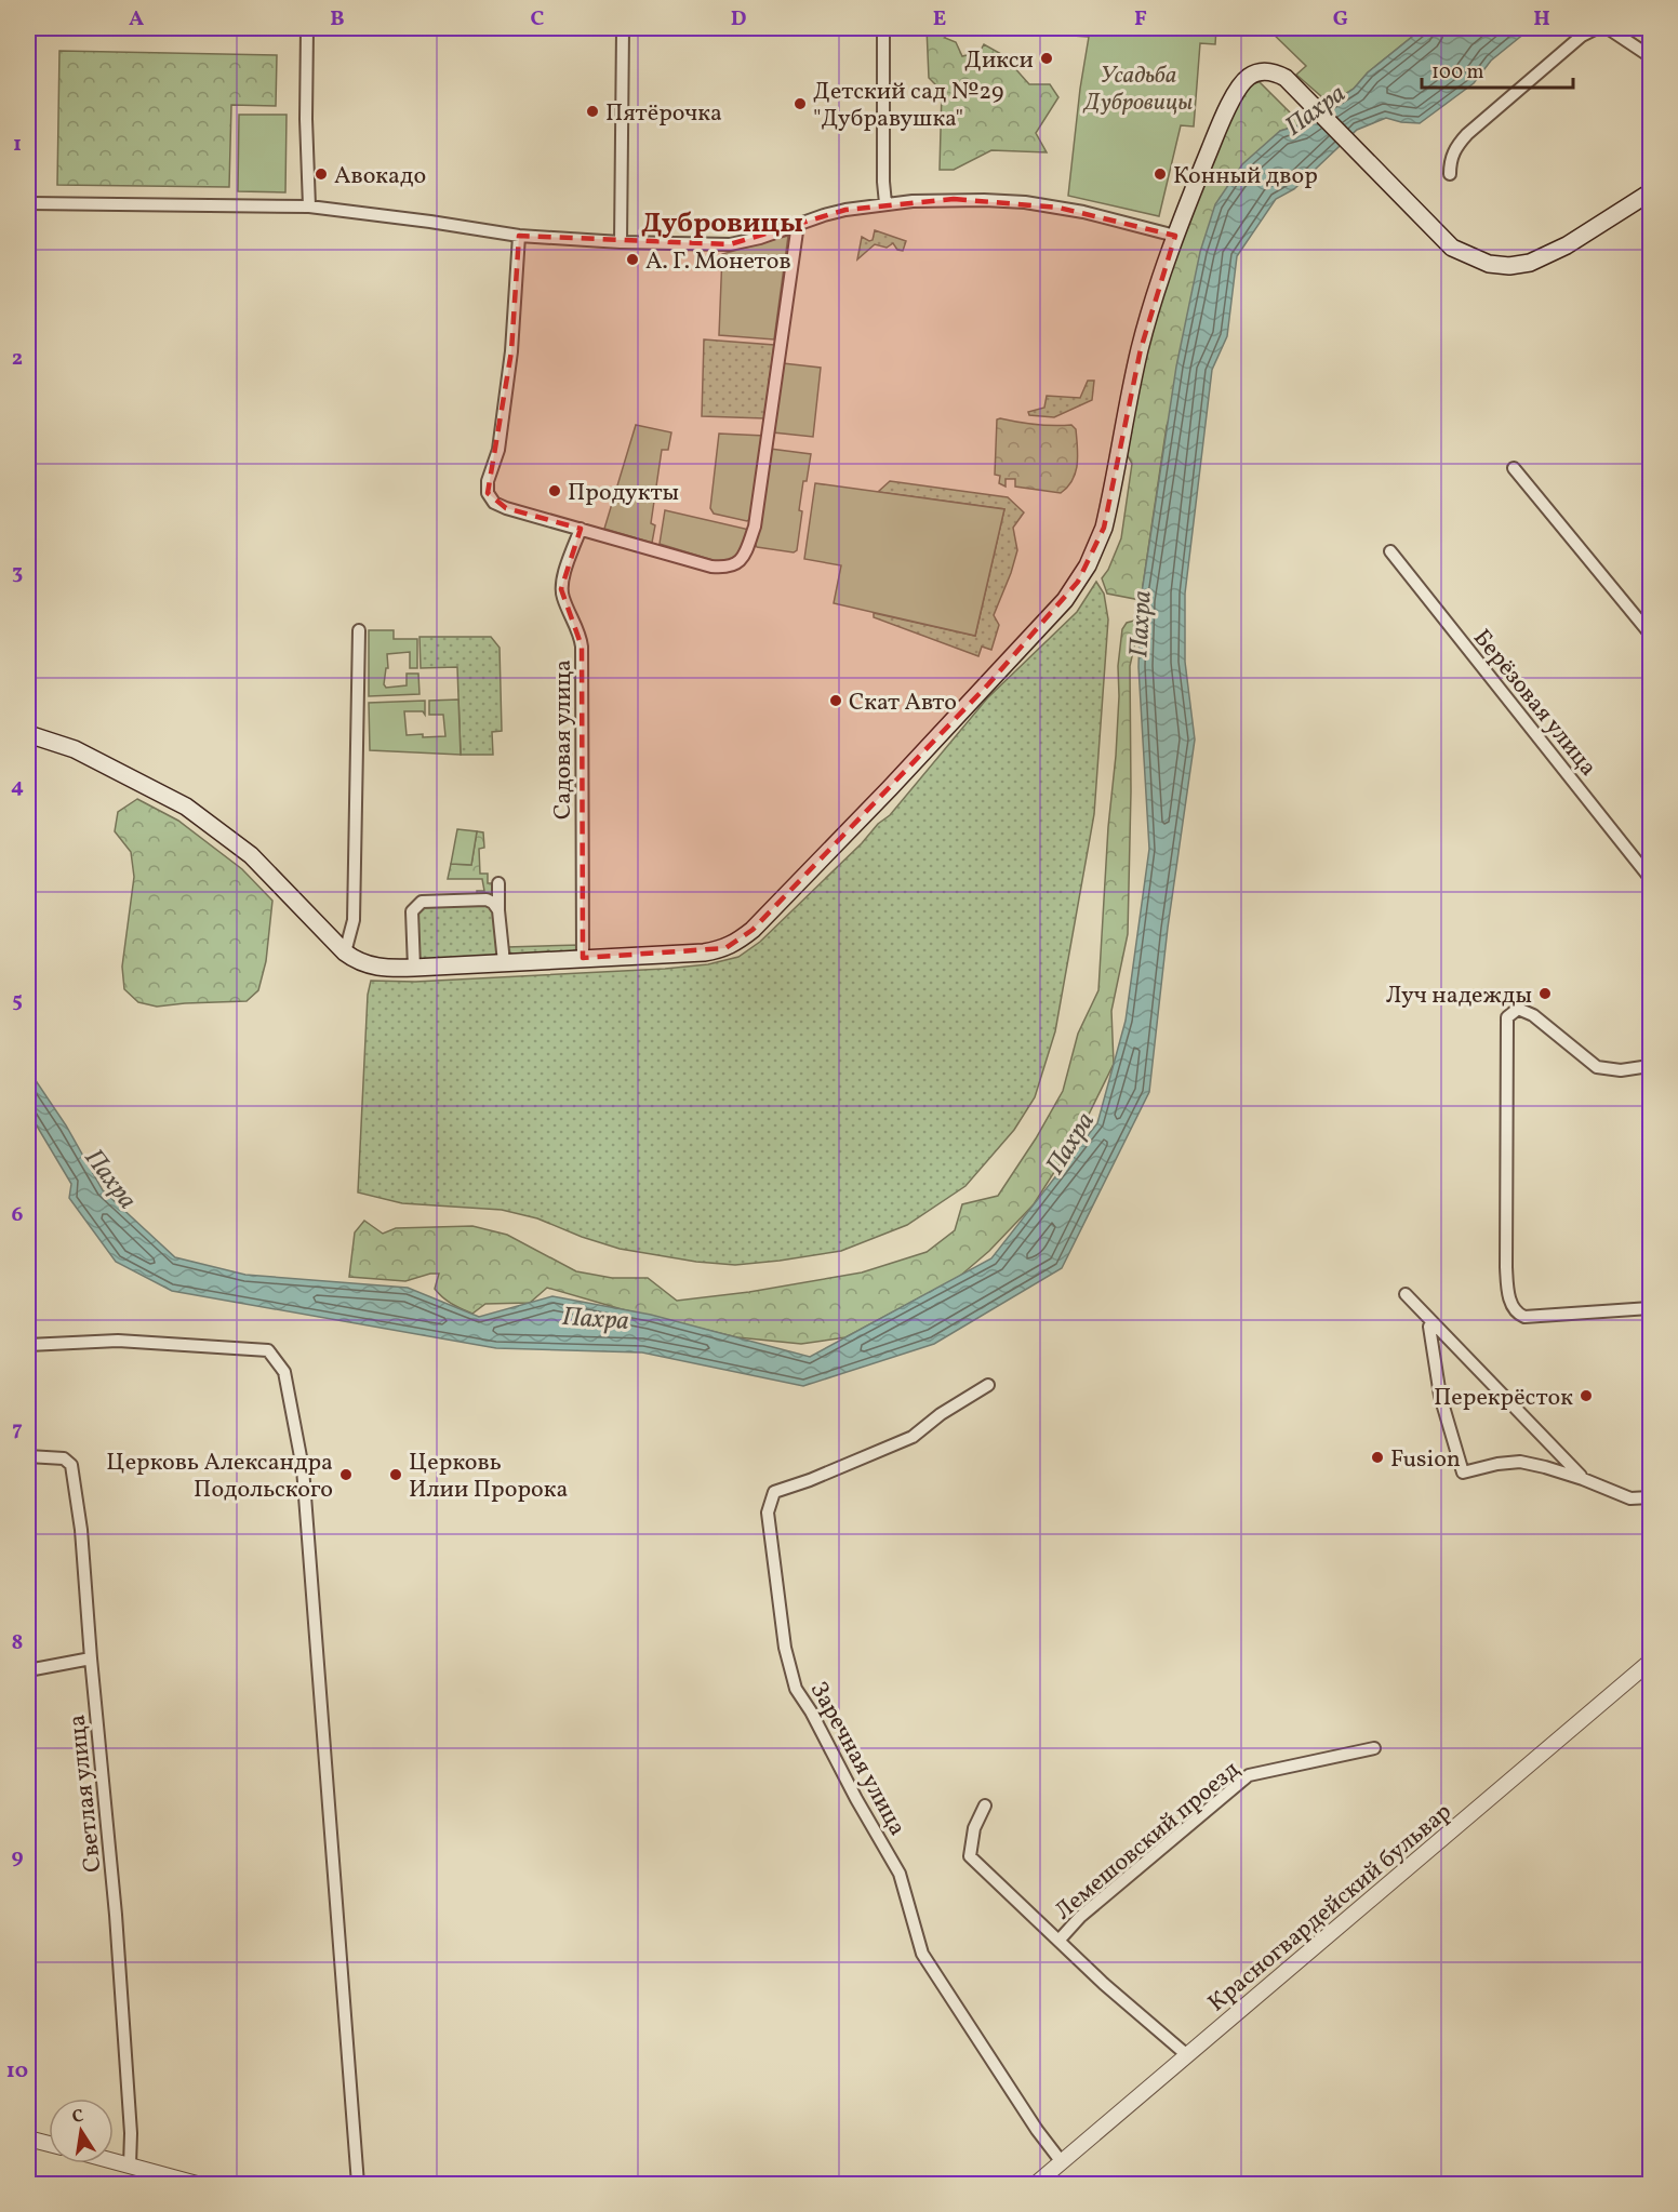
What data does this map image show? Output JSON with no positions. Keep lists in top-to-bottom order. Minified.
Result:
{"streets":{"street":["Берёзовая улица","Садовая улица","Заречная улица","Светлая улица","Лемешовский проезд","Красногвардейский бульвар"]},"crossings":[["Заречная улица","Красногвардейский бульвар"],["Лемешовский проезд","Красногвардейский бульвар"]],"districts":["Дубровицы"],"water":["Пахра"],"parks":["Усадьба Дубровицы"],"places":["Дикси","Детский сад №29 \"Дубравушка\"","Пятёрочка","Авокадо","Конный двор","А. Г. Монетов","Продукты","Скат Авто","Луч надежды","Перекрёсток","Fusion","Церковь Александра Подольского","Церковь Илии Пророка"],"scale_bar":"100 m","north":"top","grid":{"columns":["A","B","C","D","E","F","G","H"],"rows":["1","2","3","4","5","6","7","8","9","10"]}}
